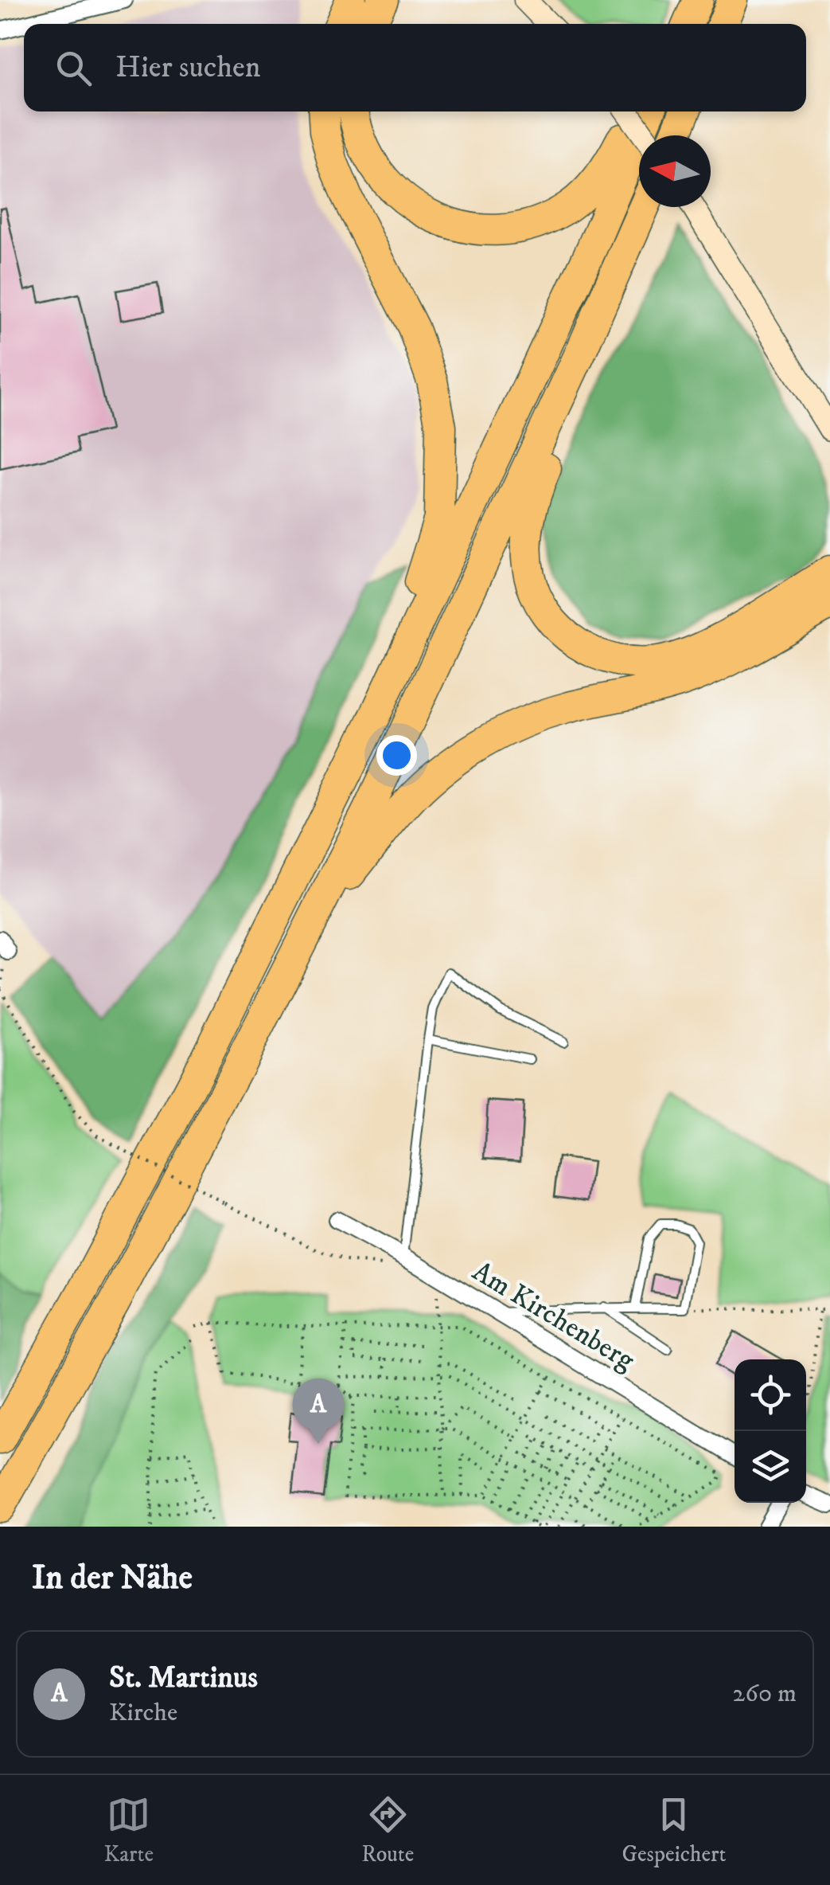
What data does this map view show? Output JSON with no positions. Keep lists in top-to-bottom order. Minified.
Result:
{"streets":{"street":["Am Kirchenberg"]},"north":"left","page":{"search":"Hier suchen","pins":"A","heading":"In der Nähe","list":[{"mark":"A","name":"St. Martinus","note":"Kirche","value":"260 m"}],"nav":["Karte","Route","Gespeichert"]}}
